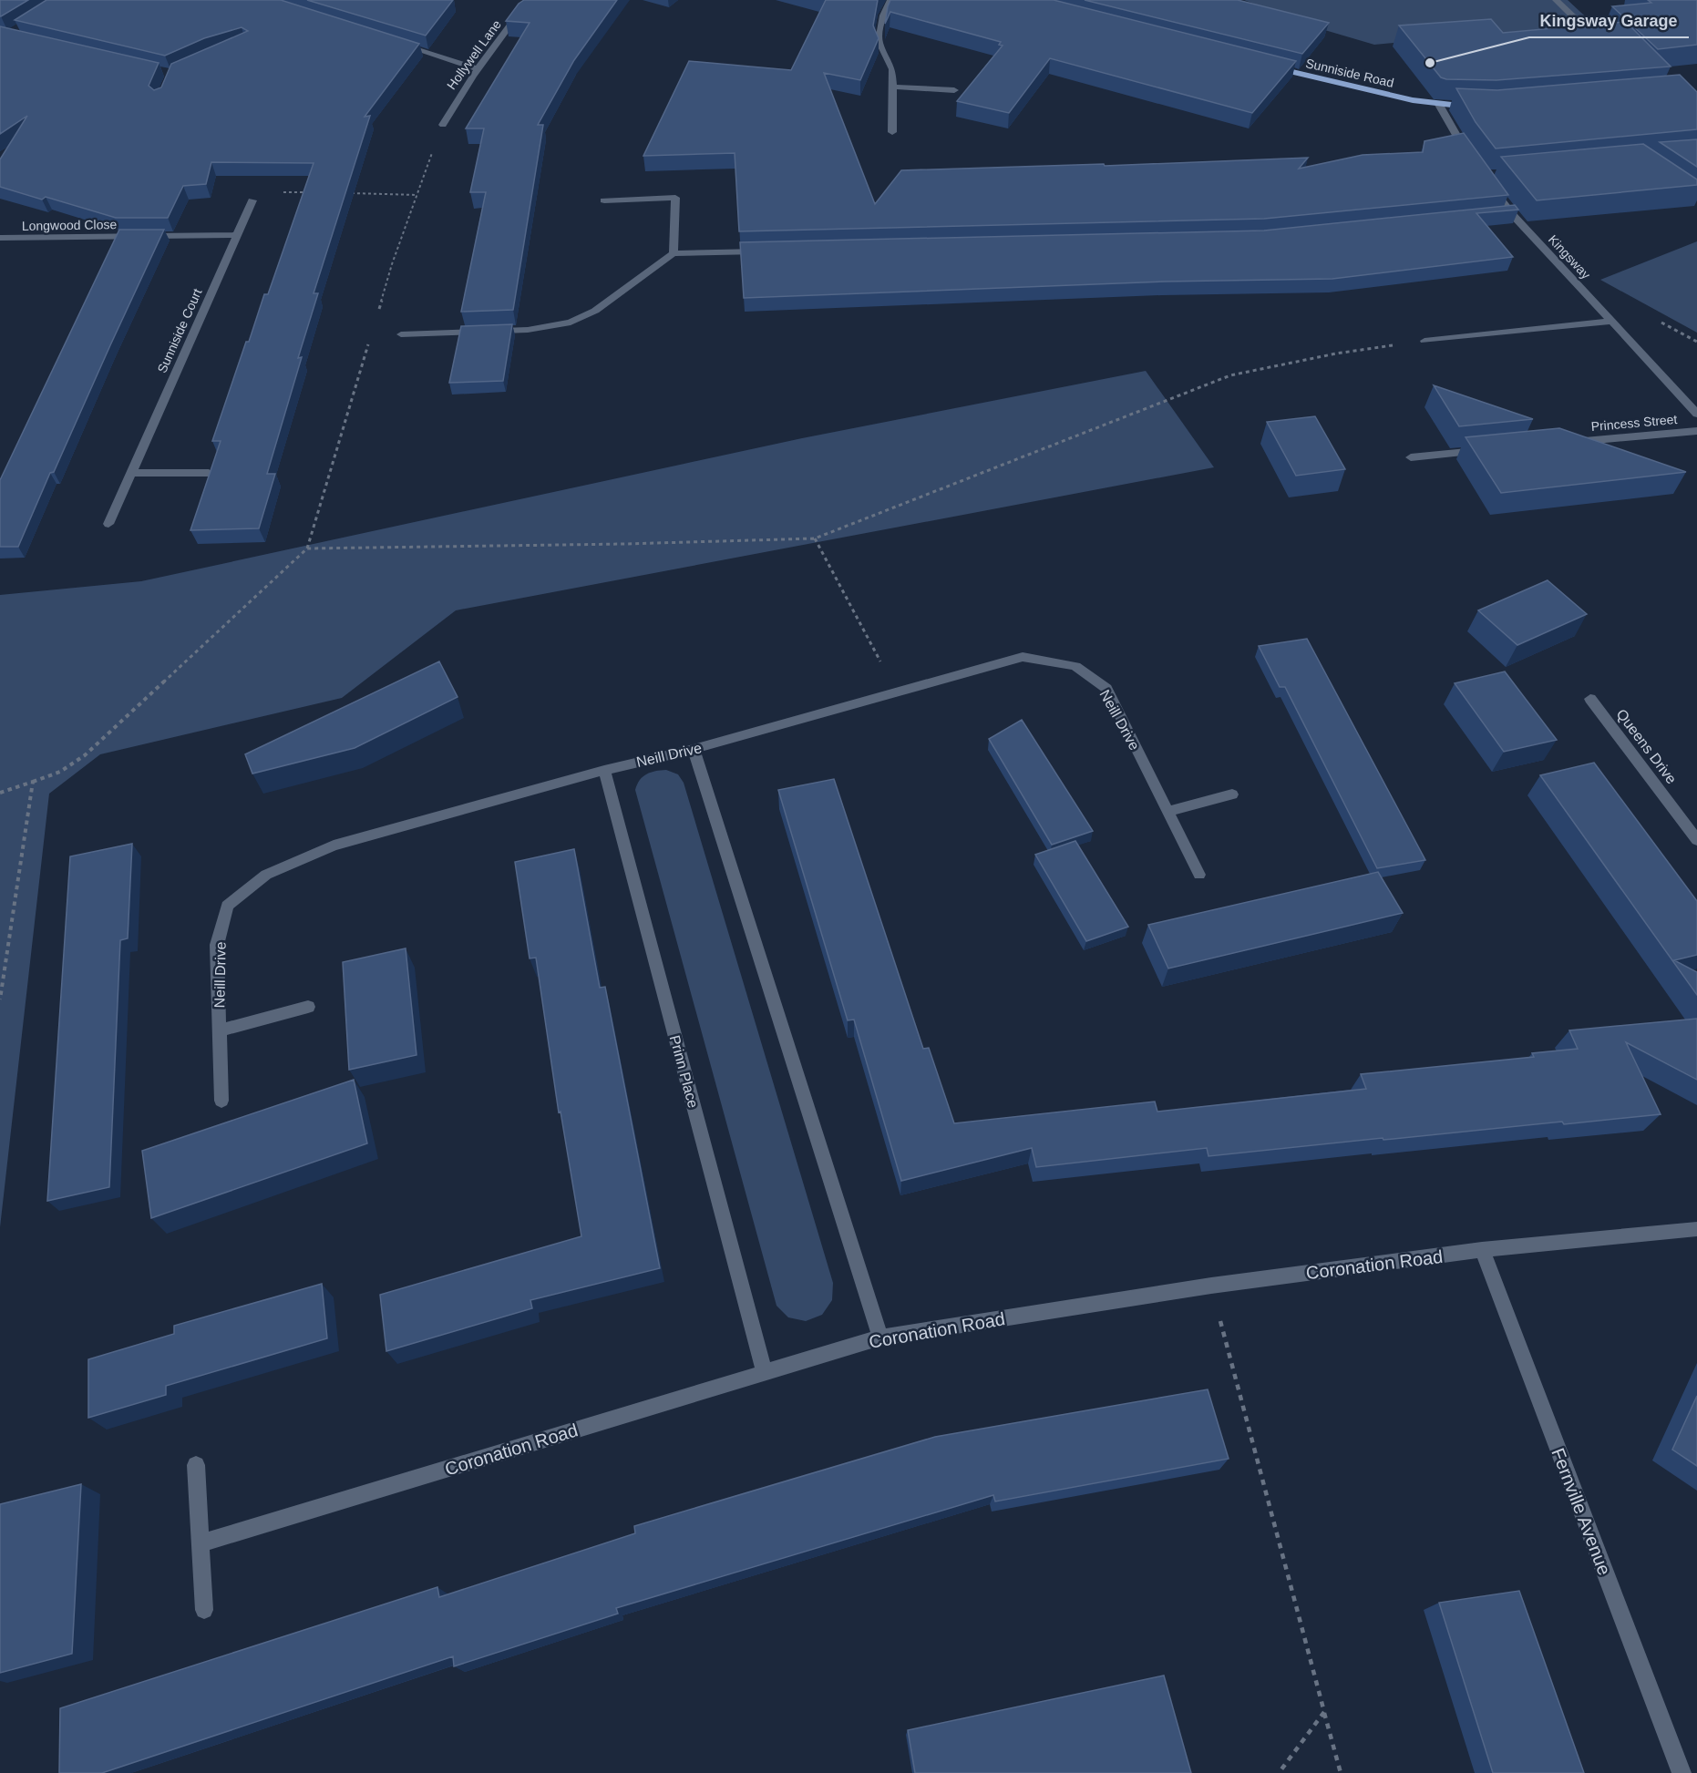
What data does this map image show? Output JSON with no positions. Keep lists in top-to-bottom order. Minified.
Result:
{"streets":{"main road":["Sunniside Road"],"street":["Hollywell Lane","Longwood Close","Kingsway","Sunniside Court","Princess Street","Neill Drive","Queens Drive","Prinn Place","Coronation Road","Fernville Avenue"]},"crossings":[["Longwood Close","Sunniside Court"],["Neill Drive","Prinn Place"],["Prinn Place","Coronation Road"],["Coronation Road","Fernville Avenue"]],"places":["Kingsway Garage"]}
